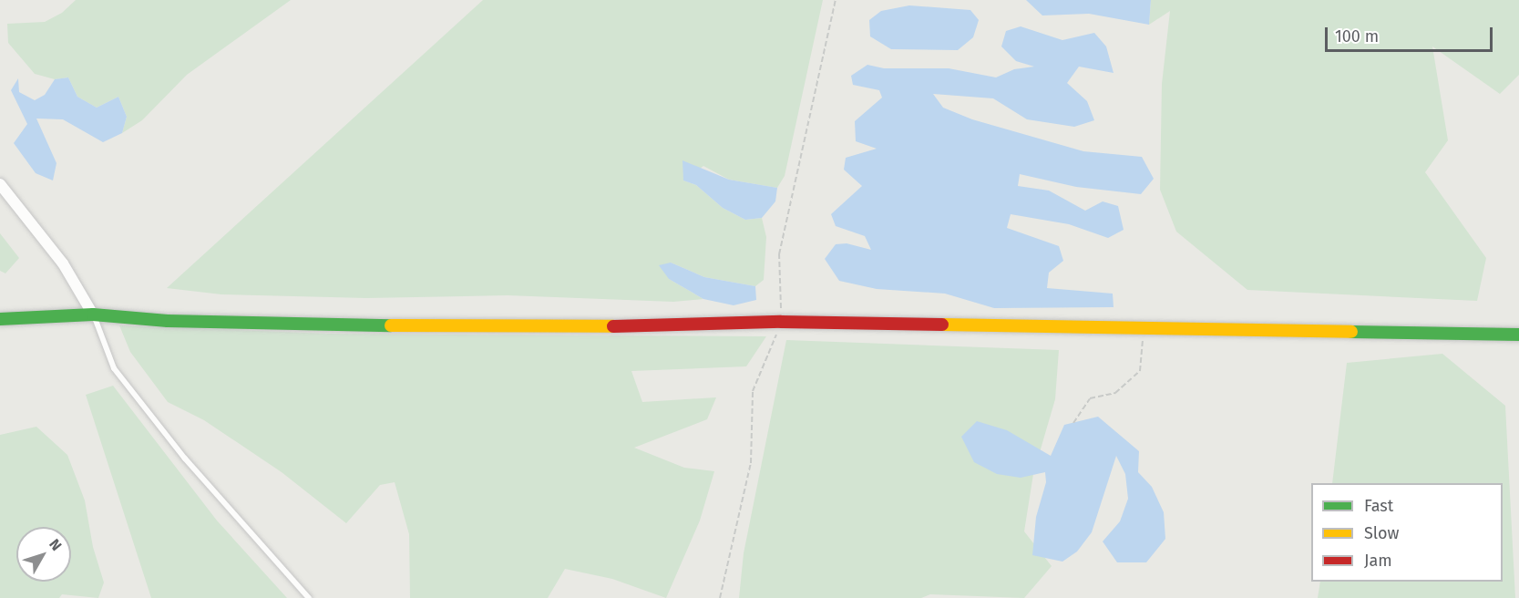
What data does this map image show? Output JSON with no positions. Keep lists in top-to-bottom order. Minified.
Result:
{"legend":["Fast","Slow","Jam"],"scale_bar":"100 m","north":"top right"}
